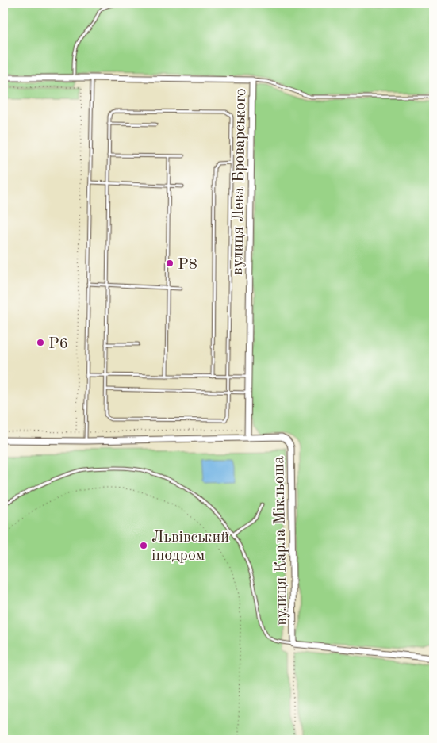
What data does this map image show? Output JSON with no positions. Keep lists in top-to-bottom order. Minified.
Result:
{"streets":{"street":["вулиця Лева Броварського","вулиця Карла Мікльоша"]},"crossings":[["вулиця Лева Броварського","вулиця Карла Мікльоша"]],"places":["P8","P6","Львівський іподром"]}
